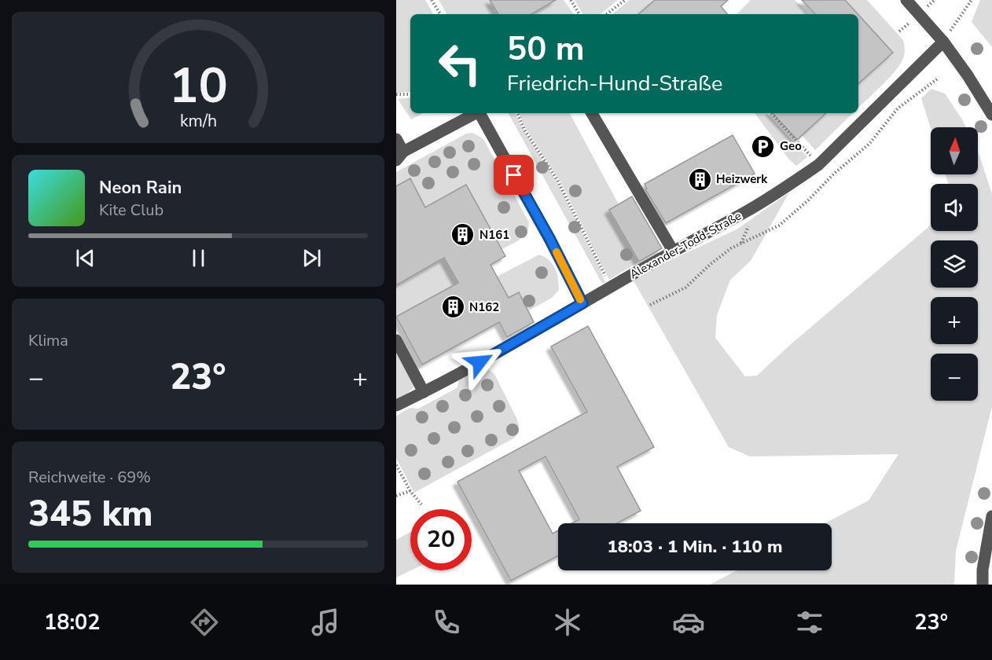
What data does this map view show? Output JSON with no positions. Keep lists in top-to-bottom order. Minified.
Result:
{"streets":{"street":["Alexander-Todd-Straße"]},"places":{"parking":["Geo"],"building":["Heizwerk","N161","N162"]},"north":"top","page":{"turn":["50 m","Friedrich-Hund-Straße"],"map_buttons":["+","−"],"song":["Neon Rain","Kite Club"],"tile":["Klima",["Reichweite · 69%","345 km"]],"heat":["−","23°","+"],"limit":"20","trip":"18:03 · 1 Min. · 110 m","tabs":["18:02","23°"],"gauge":["10","km/h"]}}
